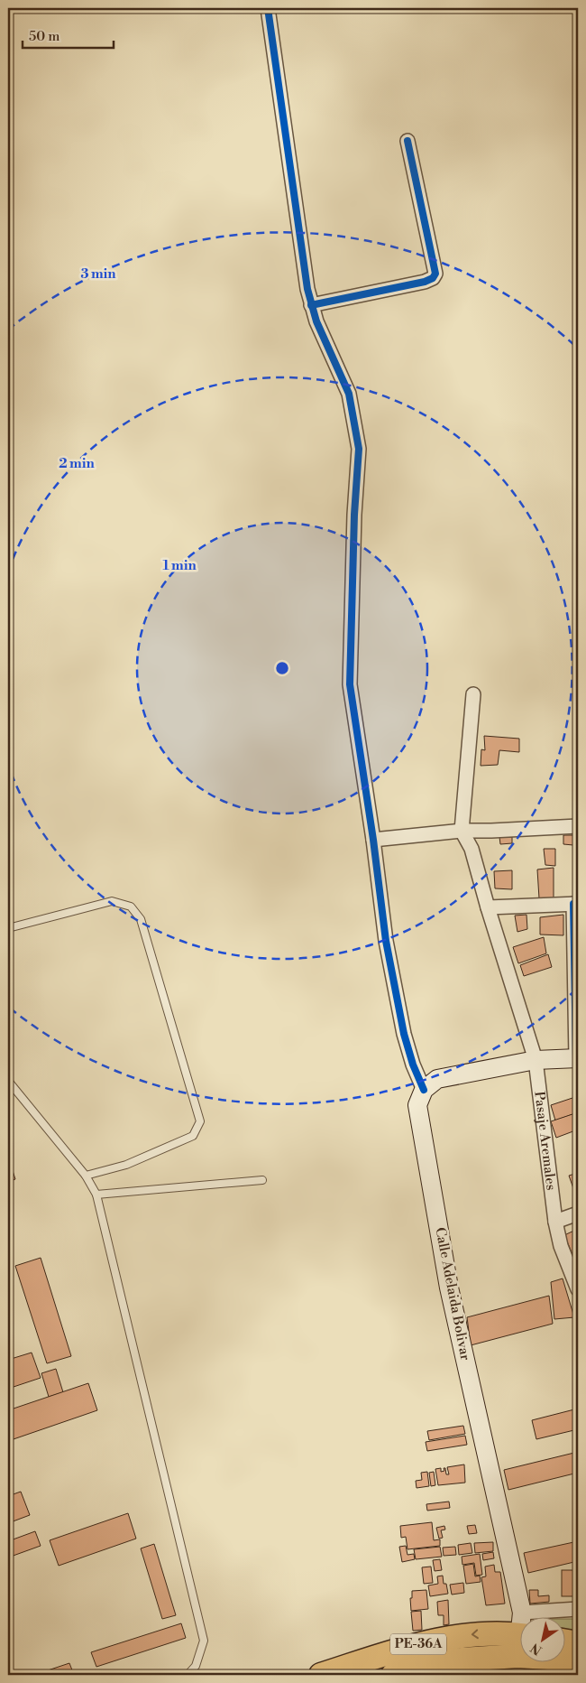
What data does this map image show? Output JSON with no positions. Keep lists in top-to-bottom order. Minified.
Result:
{"streets":{"highway":["PE-36A"],"main road":["Calle Adelaida Bolivar"],"street":["Pasaje Aremales"]},"scale_bar":"50 m","north":"bottom left","rings":["3 min","2 min","1 min"]}
